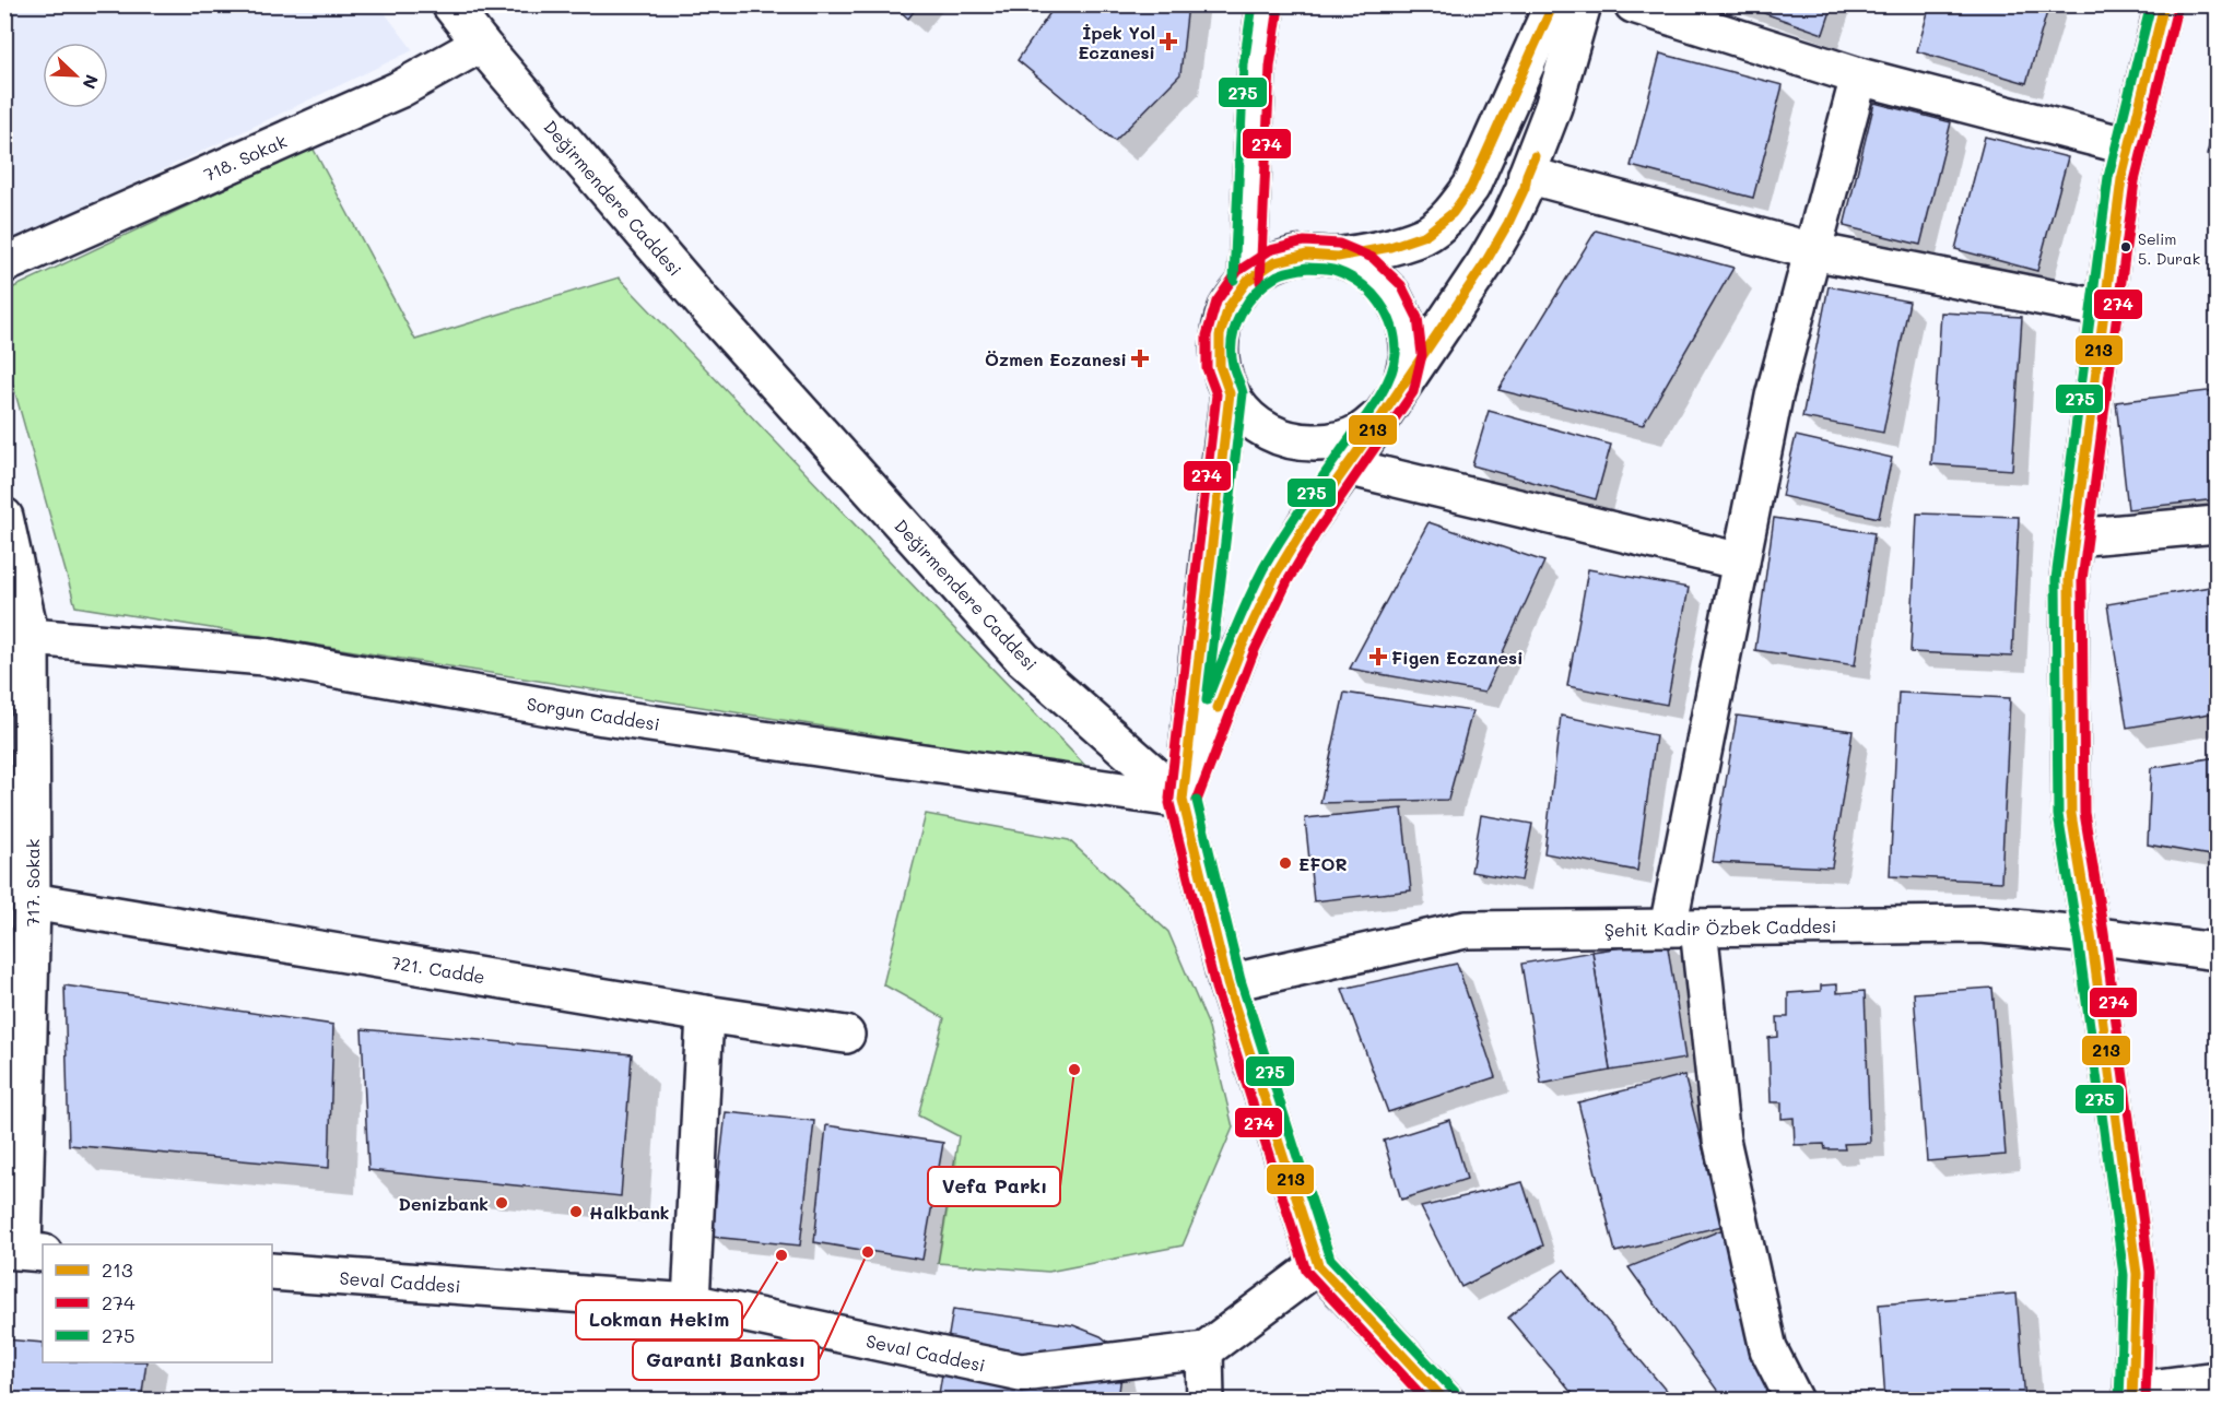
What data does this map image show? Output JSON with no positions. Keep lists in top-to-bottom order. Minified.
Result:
{"streets":{"street":["718. Sokak","Değirmendere Caddesi","Sorgun Caddesi","717. Sokak","Şehit Kadir Özbek Caddesi","721. Cadde","Seval Caddesi"]},"crossings":[["718. Sokak","Değirmendere Caddesi"],["Değirmendere Caddesi","Sorgun Caddesi"],["Sorgun Caddesi","717. Sokak"],["717. Sokak","721. Cadde"]],"places":{"health":["İpek Yol Eczanesi","Özmen Eczanesi","Figen Eczanesi"],"other":["Selim 5. Durak","EFOR","Vefa Parkı","Denizbank","Halkbank","Garanti Bankası","Lokman Hekim"]},"lines":["transit line 213","transit line 275","transit line 274"],"legend":["213","274","275"],"north":"bottom right"}
